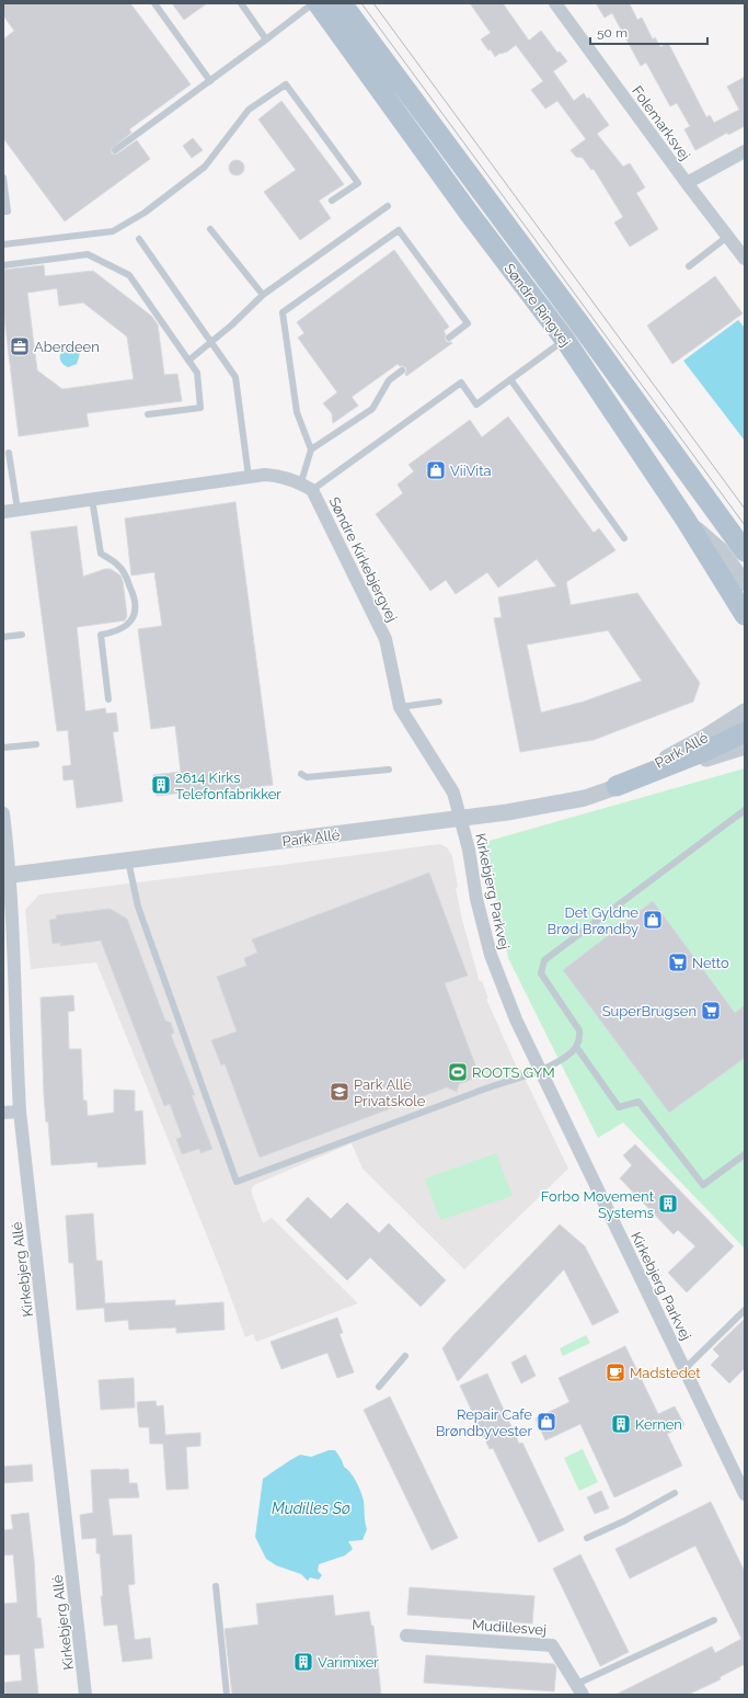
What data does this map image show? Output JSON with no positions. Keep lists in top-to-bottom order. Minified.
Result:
{"streets":{"main road":["Søndre Ringvej"],"street":["Folemarksvej","Søndre Kirkebjergvej","Park Allé","Kirkebjerg Parkvej","Kirkebjerg Allé","Mudillesvej"]},"crossings":[["Søndre Kirkebjergvej","Park Allé"],["Søndre Kirkebjergvej","Kirkebjerg Parkvej"],["Park Allé","Kirkebjerg Parkvej"],["Park Allé","Kirkebjerg Allé"]],"water":["Mudilles Sø"],"places":{"office":["Aberdeen"],"shop":["ViiVita","Det Gyldne Brød Brøndby","Repair Cafe Brøndbyvester"],"building":["2614 Kirks Telefonfabrikker","Forbo Movement Systems","Kernen","Varimixer"],"supermarket":["Netto","SuperBrugsen"],"sports":["ROOTS GYM"],"school or university":["Park Allé Privatskole"],"cafe":["Madstedet"]},"scale_bar":"50 m"}
